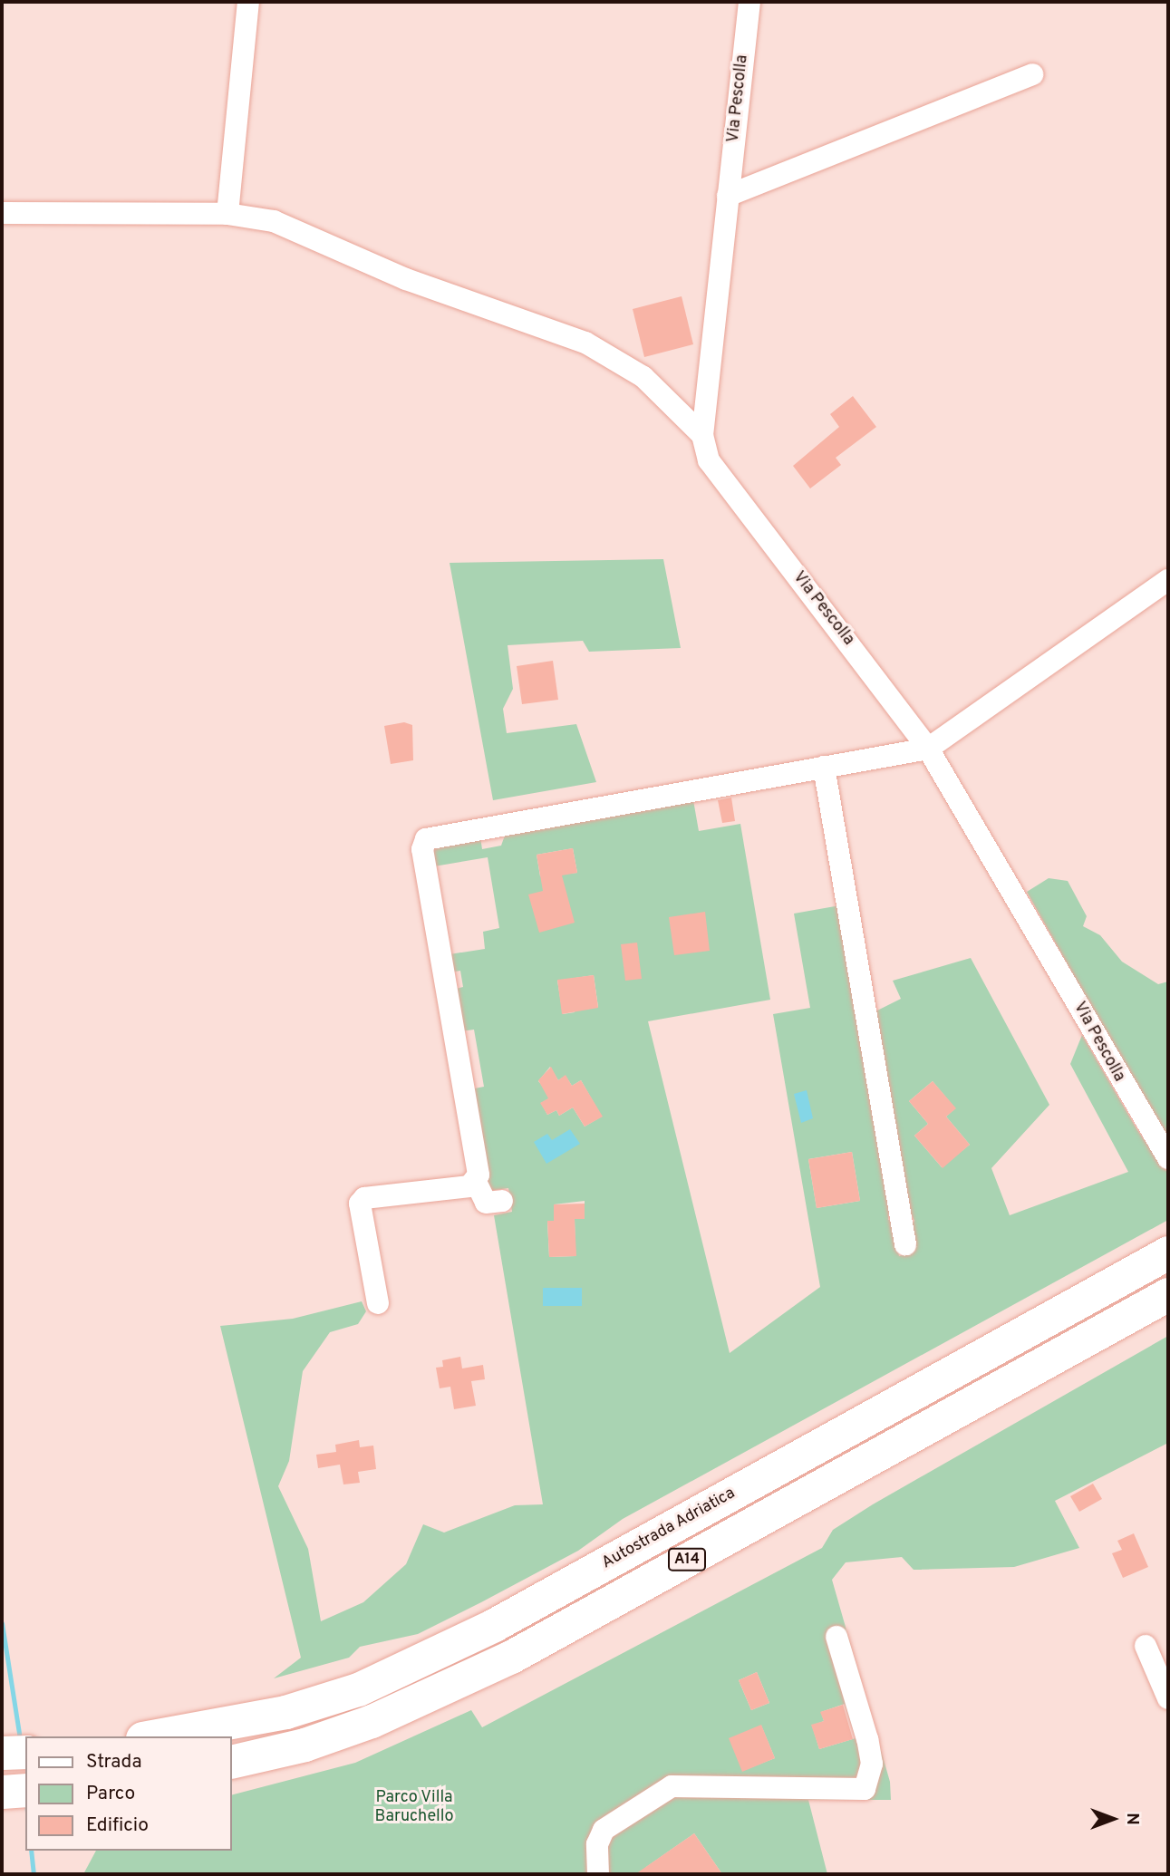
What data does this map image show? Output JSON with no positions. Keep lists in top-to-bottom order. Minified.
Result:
{"streets":{"highway":["Autostrada Adriatica","A14"],"street":["Via Pescolla"]},"parks":["Parco Villa Baruchello"],"legend":["Strada","Parco","Edificio"],"north":"right"}
